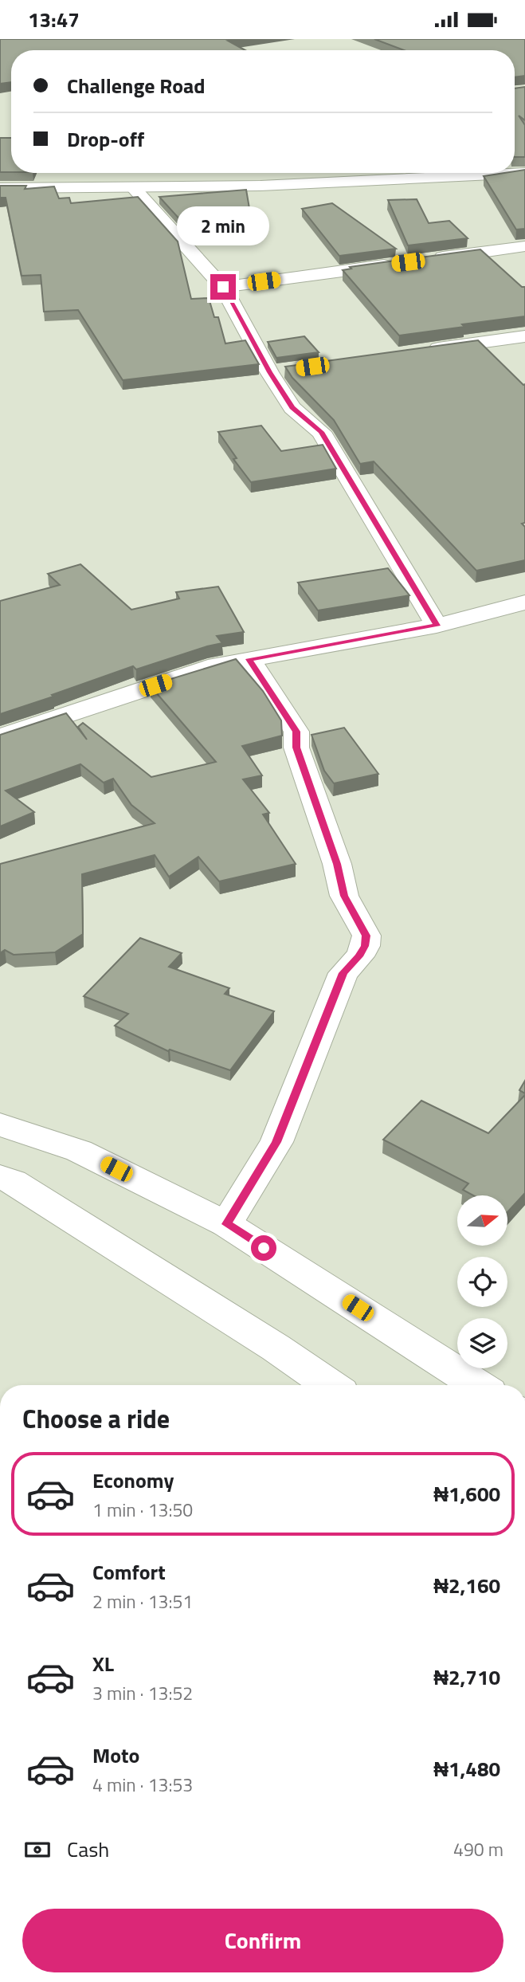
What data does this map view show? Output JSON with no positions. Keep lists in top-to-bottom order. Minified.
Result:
{"north":"right","page":{"status":"13:47","banner":["Challenge Road","Drop-off"],"bubble":"2 min","heading":"Choose a ride","list":[{"name":"Economy","note":"1 min · 13:50","value":"₦1,600"},{"name":"Comfort","note":"2 min · 13:51","value":"₦2,160"},{"name":"XL","note":"3 min · 13:52","value":"₦2,710"},{"name":"Moto","note":"4 min · 13:53","value":"₦1,480"}],"pay":["Cash","490 m"],"buttons":"Confirm"}}
